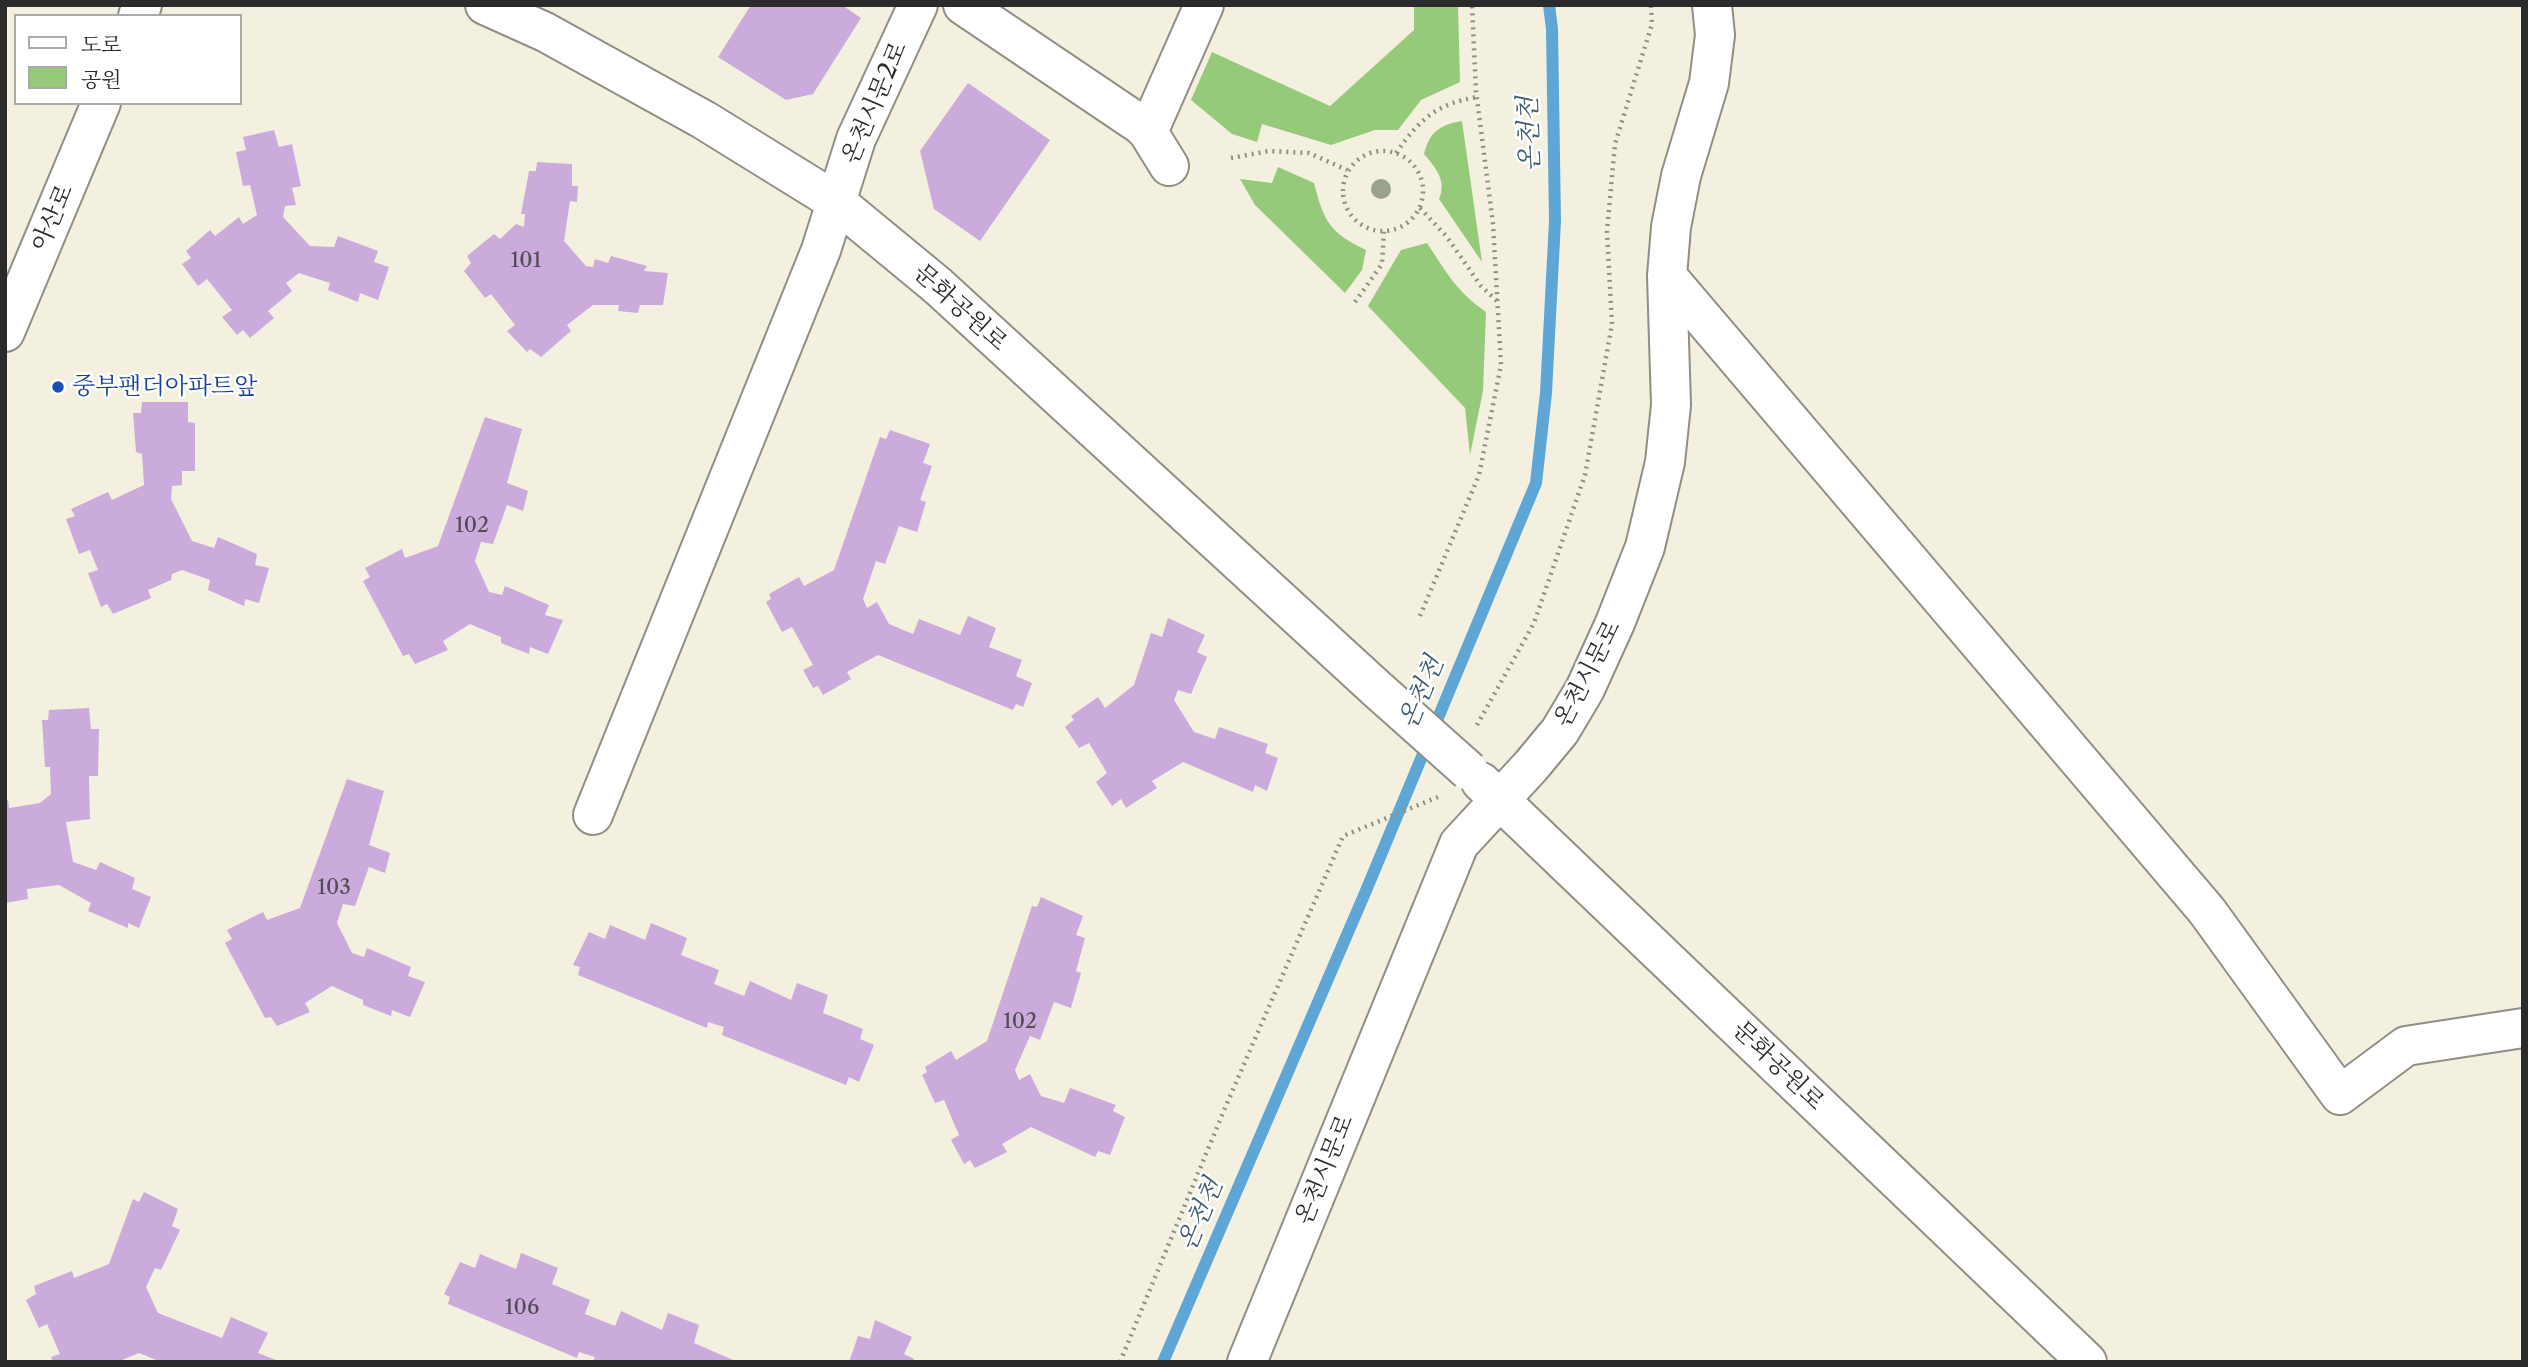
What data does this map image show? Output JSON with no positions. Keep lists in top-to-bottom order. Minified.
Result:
{"streets":{"street":["온천시문2로","아산로","문화공원로","온천시문로"]},"crossings":[["온천시문2로","문화공원로"],["문화공원로","온천시문로"]],"water":["온천천"],"places":["중부팬더아파트앞"],"house_numbers":["101","102","103","102","106"],"legend":["도로","공원"]}
